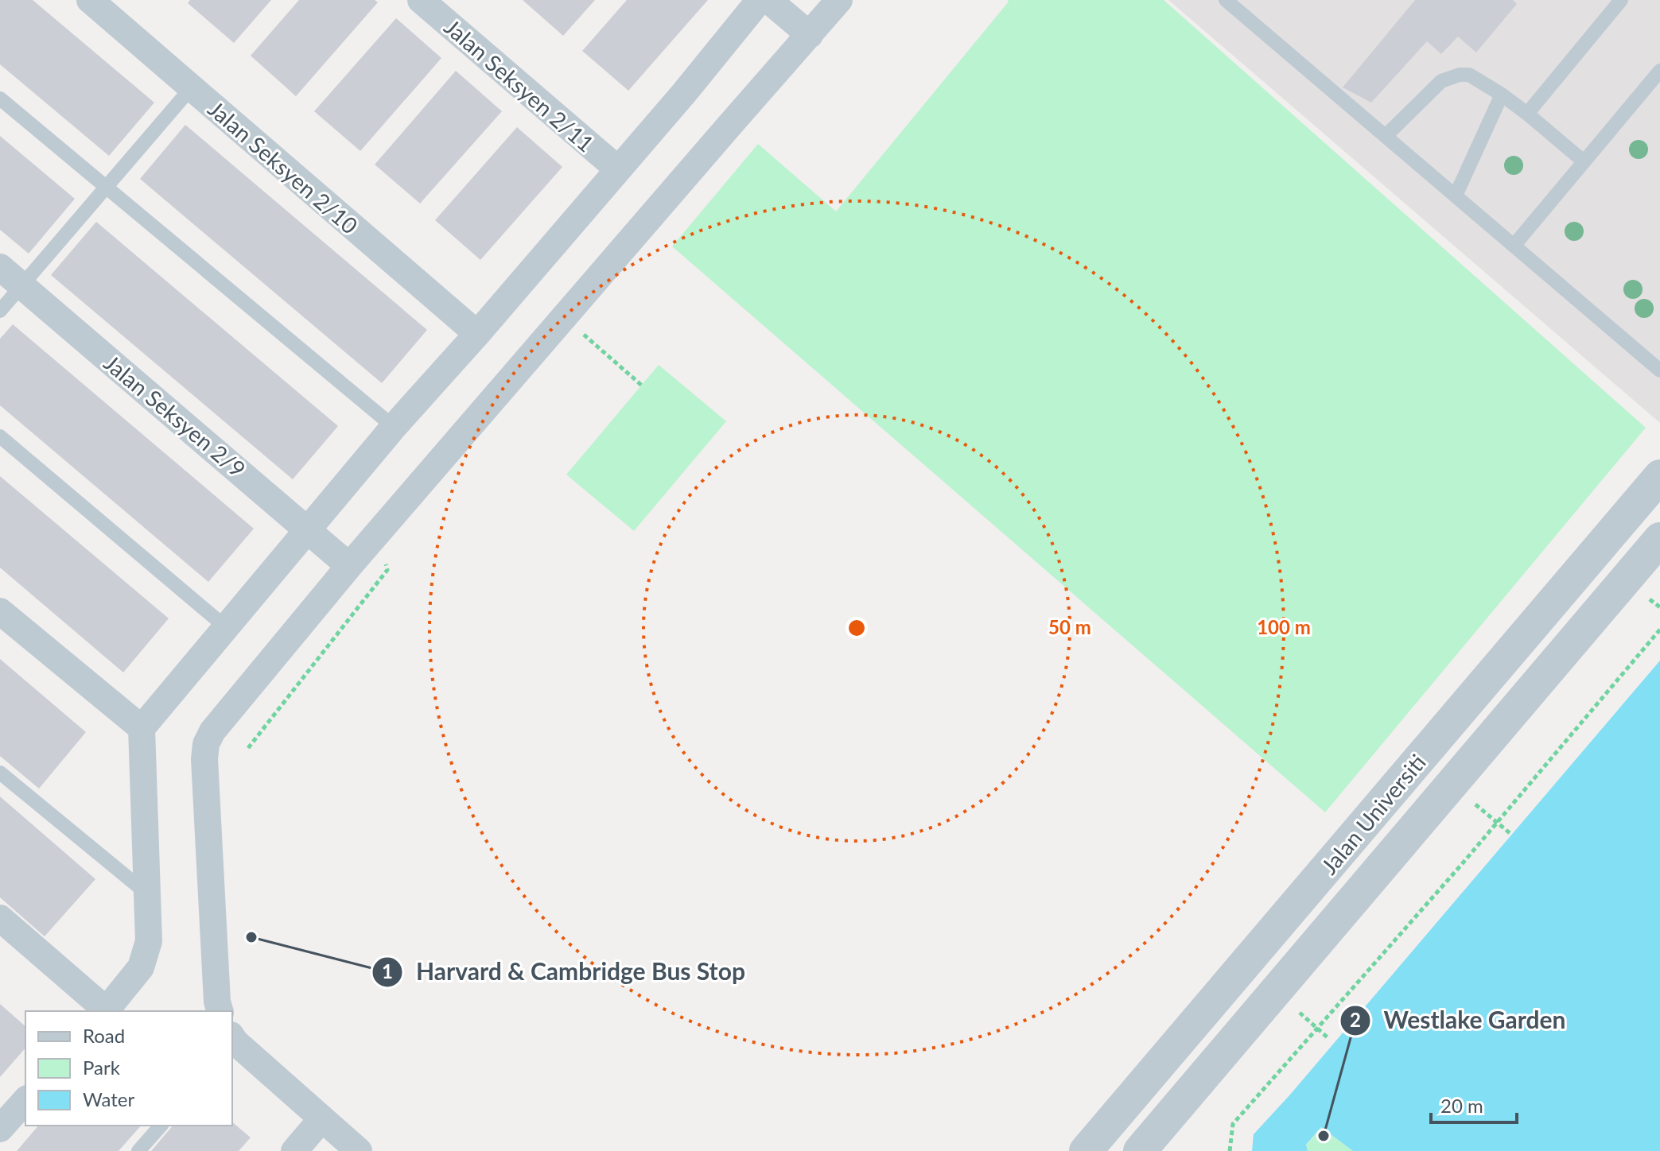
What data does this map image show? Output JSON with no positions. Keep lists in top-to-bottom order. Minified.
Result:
{"streets":{"street":["Jalan Seksyen 2/11","Jalan Seksyen 2/10","Jalan Seksyen 2/9","Jalan Universiti"]},"places":["Harvard & Cambridge Bus Stop","Westlake Garden"],"legend":["Road","Park","Water"],"scale_bar":"20 m","rings":["50 m","100 m"]}
